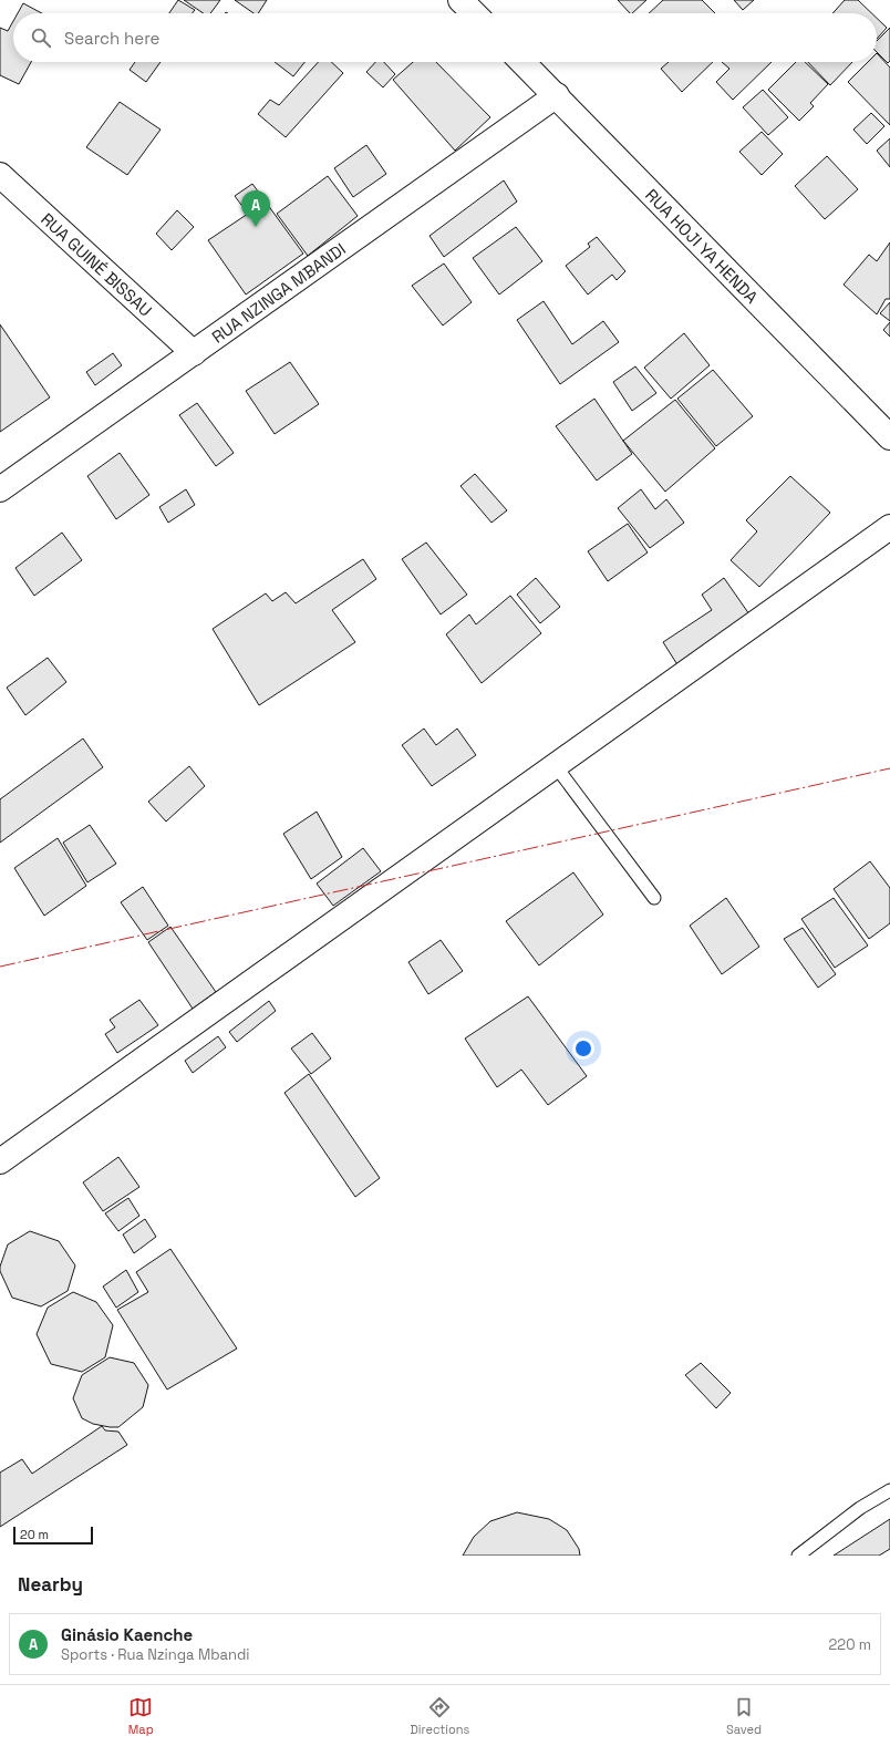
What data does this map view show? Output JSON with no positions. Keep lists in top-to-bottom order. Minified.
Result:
{"streets":{"street":["RUA HOJI YA HENDA","RUA GUINÉ BISSAU","RUA NZINGA MBANDI"]},"crossings":[["RUA HOJI YA HENDA","RUA NZINGA MBANDI"],["RUA GUINÉ BISSAU","RUA NZINGA MBANDI"]],"scale_bar":"20 m","page":{"search":"Search here","pins":"A","scale":"20 m","heading":"Nearby","list":[{"mark":"A","name":"Ginásio Kaenche","note":"Sports · Rua Nzinga Mbandi","value":"220 m"}],"nav":["Map","Directions","Saved"]}}
